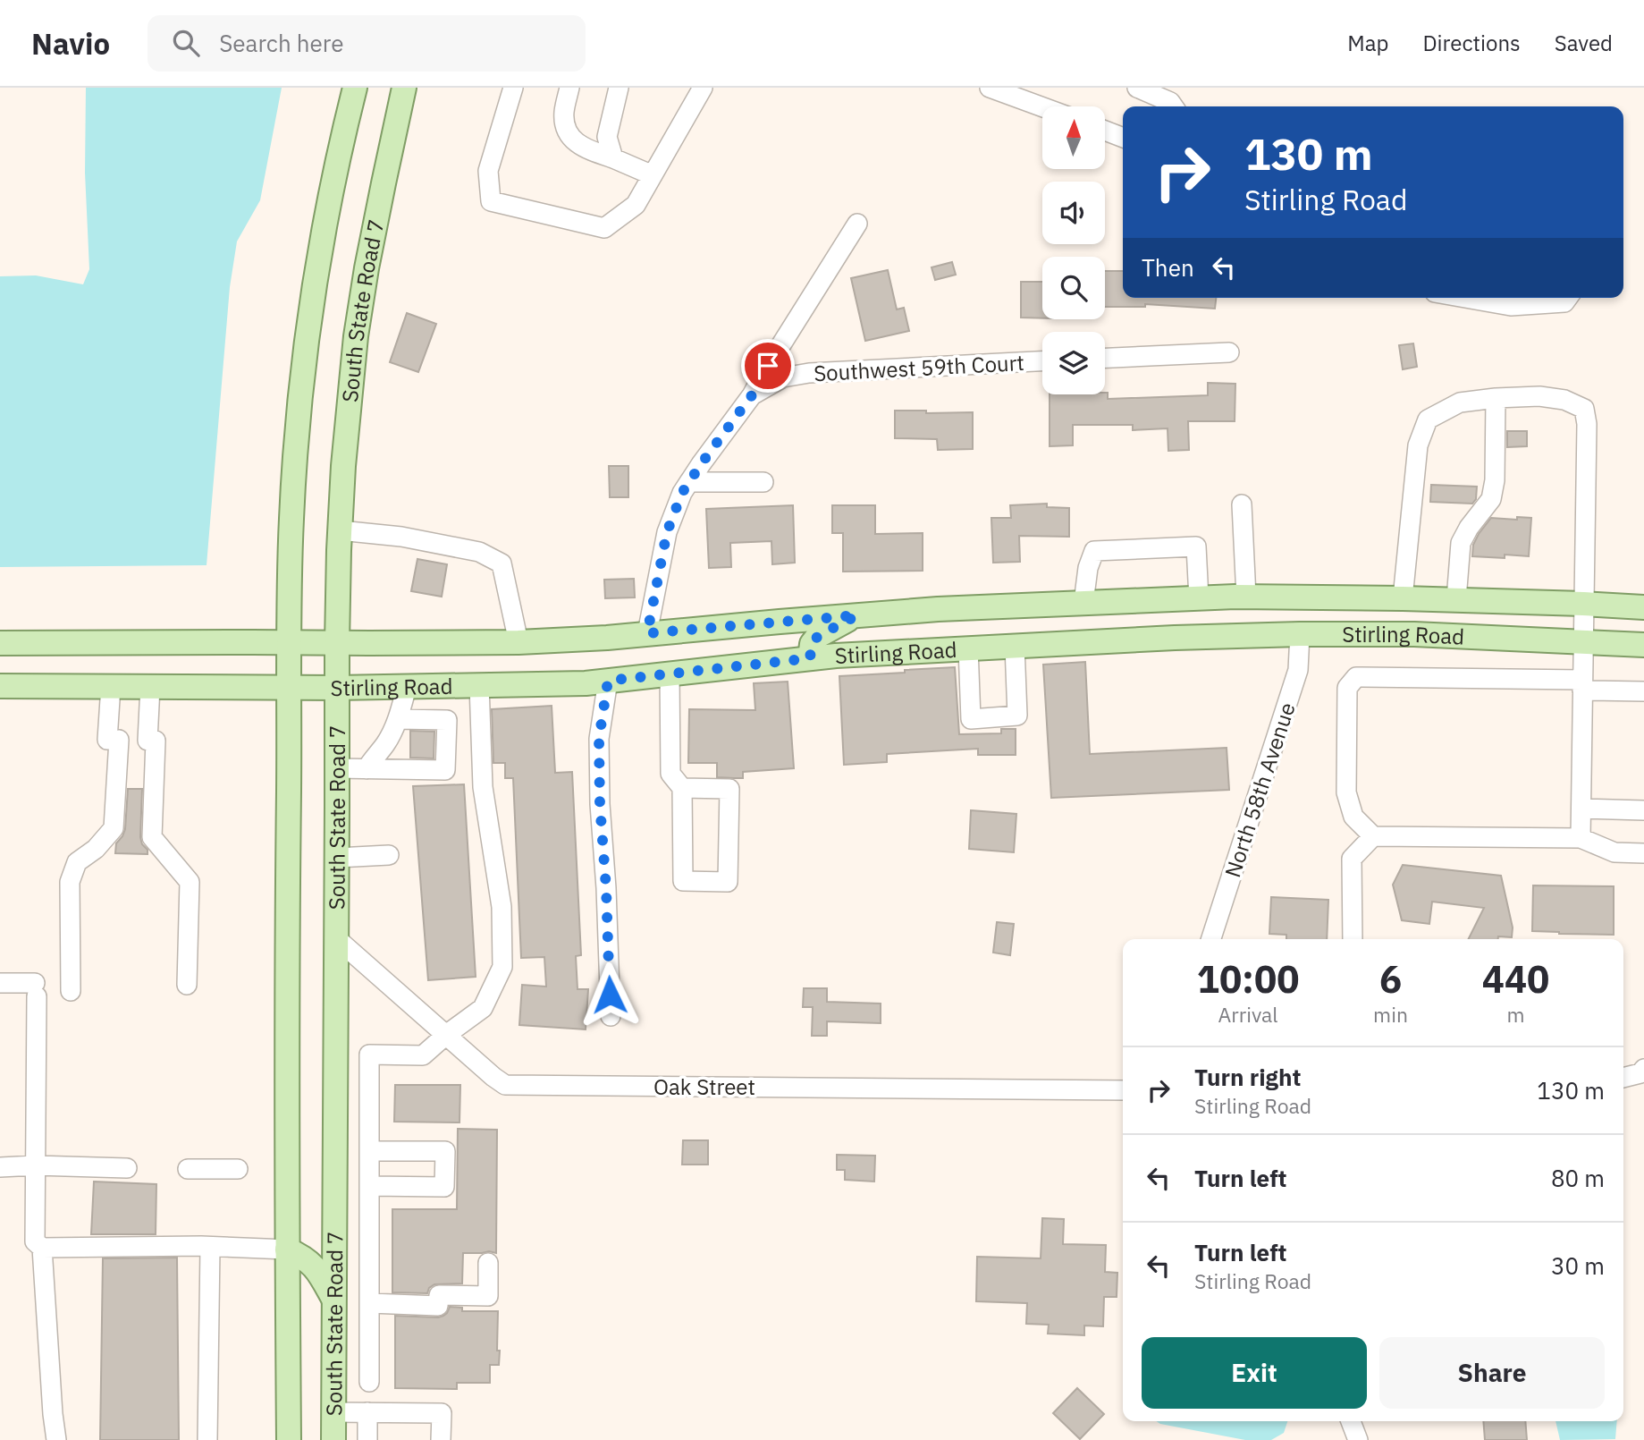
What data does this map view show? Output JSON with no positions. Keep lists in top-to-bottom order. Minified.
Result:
{"streets":{"main road":["South State Road 7","Stirling Road"],"street":["Southwest 59th Court","North 58th Avenue","Oak Street"]},"crossings":[["South State Road 7","Stirling Road"],["South State Road 7","Oak Street"],["Stirling Road","North 58th Avenue"]],"north":"top","page":{"header":"Navio","search":"Search here","nav":["Map","Directions","Saved"],"turn":["130 m","Stirling Road"],"then":"Then","eta":["10:00","Arrival","6","min","440","m"],"list":[{"name":"Turn right","note":"Stirling Road","value":"130 m"},{"name":"Turn left","value":"80 m"},{"name":"Turn left","note":"Stirling Road","value":"30 m"}],"buttons":["Exit","Share"]}}
